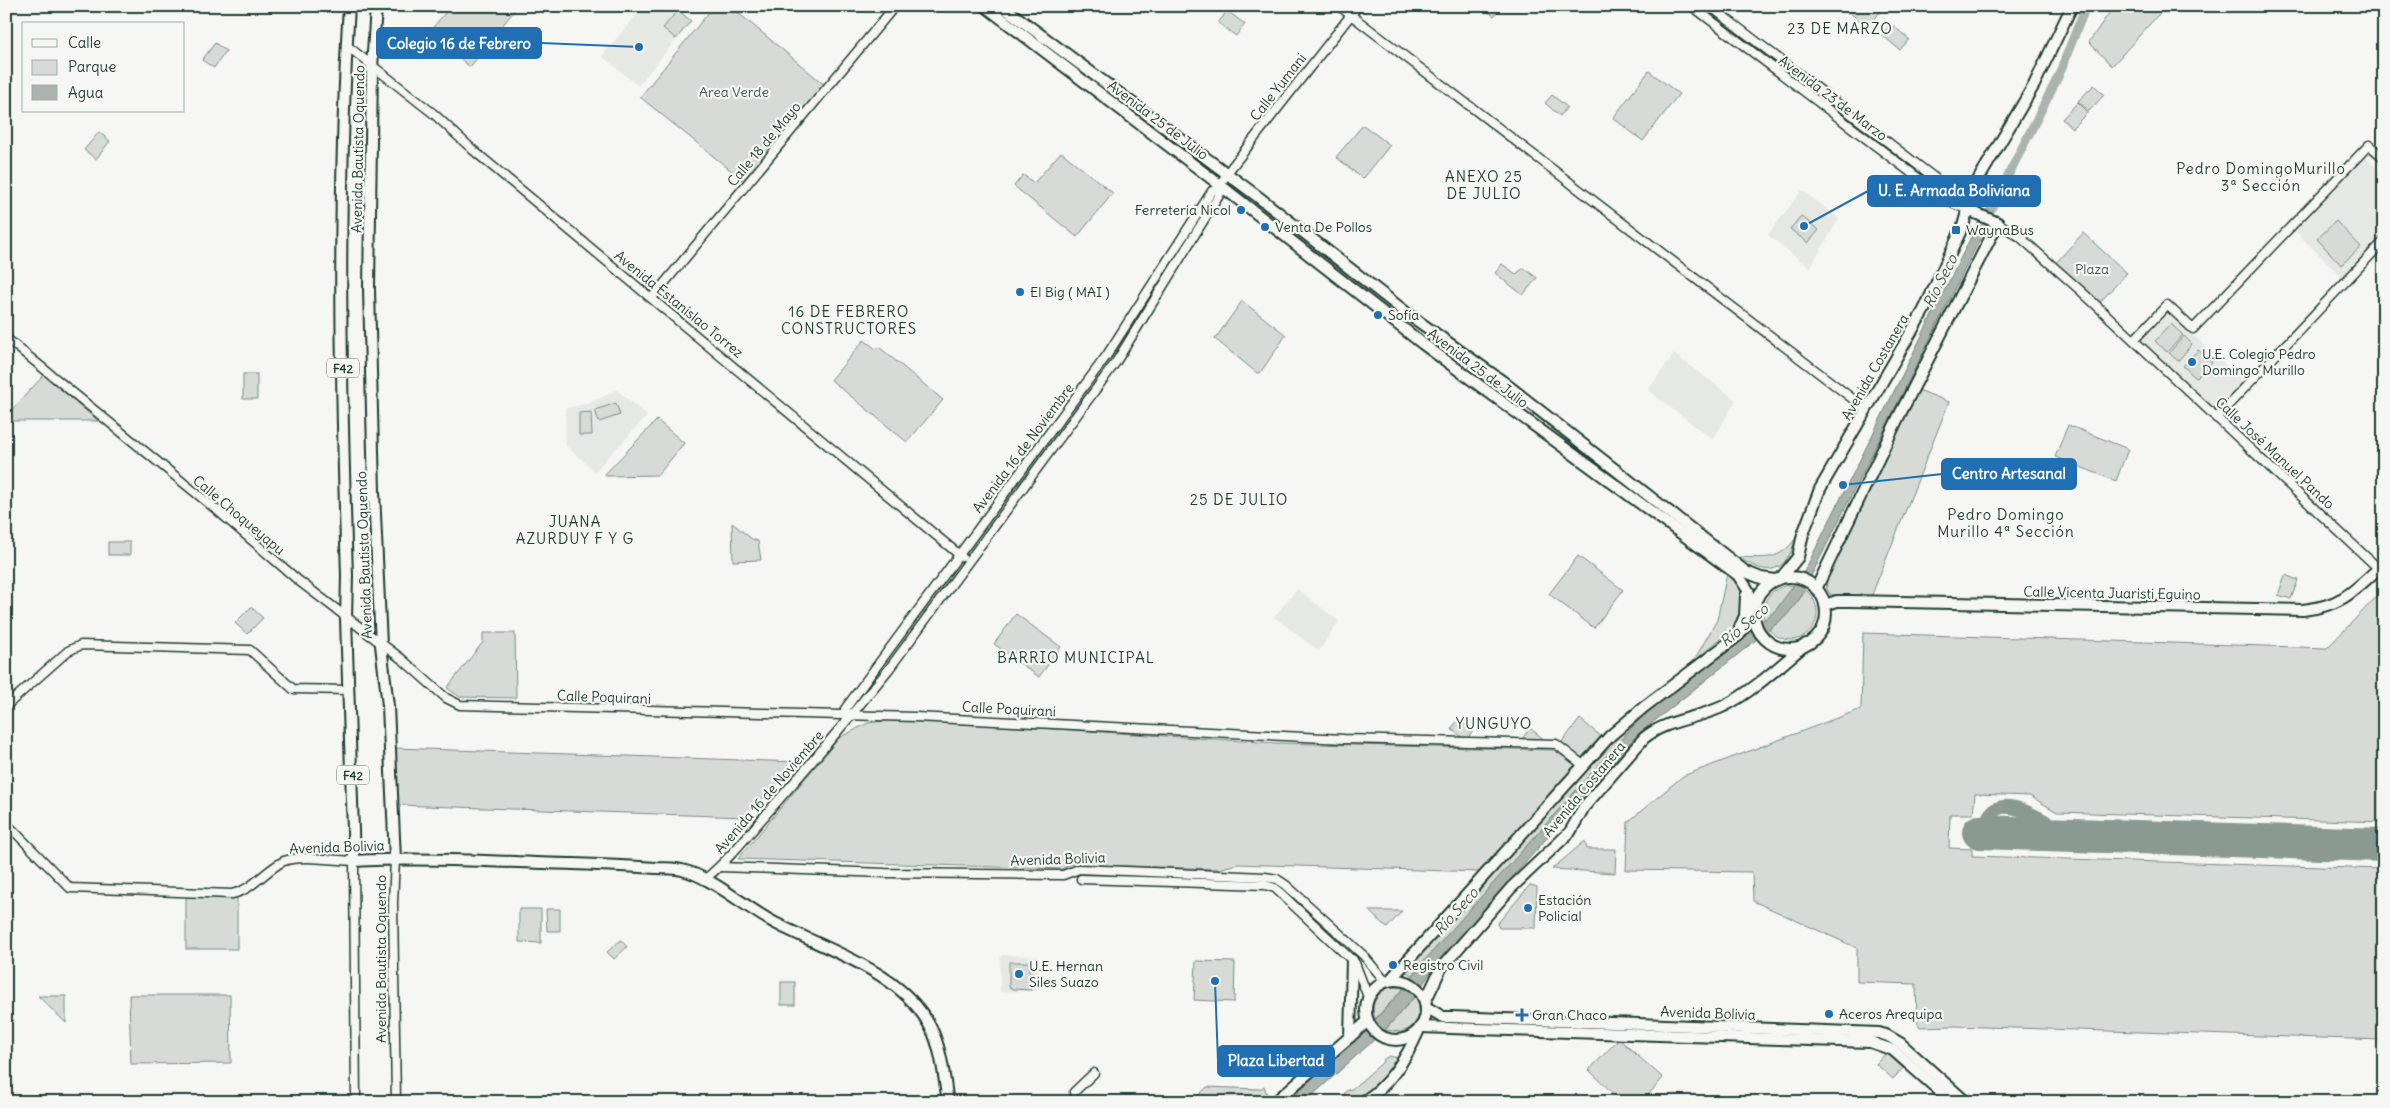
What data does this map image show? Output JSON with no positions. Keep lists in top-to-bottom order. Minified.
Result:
{"streets":{"main road":["Avenida 25 de Julio","Avenida Bautista Oquendo","Avenida Costanera","F42","Calle José Manuel Pando","Calle Vicenta Juaristi Eguino","Avenida Bolivia"],"street":["Calle Yumani","Avenida 23 de Marzo","Calle 18 de Mayo","Avenida Estanislao Torrez","Avenida 16 de Noviembre","Calle Choqueyapu","Calle Poquirani"]},"crossings":[["Calle Yumani","Avenida 25 de Julio"],["Calle Yumani","Avenida 16 de Noviembre"],["Avenida 23 de Marzo","Avenida Costanera"],["Avenida 23 de Marzo","Calle José Manuel Pando"],["Avenida 25 de Julio","Avenida Costanera"],["Avenida 25 de Julio","Avenida 16 de Noviembre"],["Avenida 25 de Julio","Calle Vicenta Juaristi Eguino"],["Calle 18 de Mayo","Avenida Estanislao Torrez"],["Avenida Bautista Oquendo","Avenida Estanislao Torrez"],["Avenida Bautista Oquendo","Calle Choqueyapu"],["Avenida Bautista Oquendo","Avenida Bolivia"],["Avenida Estanislao Torrez","Avenida 16 de Noviembre"],["Avenida Costanera","Calle José Manuel Pando"],["Avenida Costanera","Calle Vicenta Juaristi Eguino"],["Avenida Costanera","Calle Poquirani"],["Avenida Costanera","Avenida Bolivia"],["Avenida 16 de Noviembre","Calle Poquirani"],["Avenida 16 de Noviembre","Avenida Bolivia"],["Calle José Manuel Pando","Calle Vicenta Juaristi Eguino"],["Calle Choqueyapu","Calle Poquirani"]],"districts":["23 DE MARZO","Pedro DomingoMurillo 3ª Sección","ANEXO 25 DE JULIO","16 DE FEBRERO CONSTRUCTORES","25 DE JULIO","Pedro Domingo Murillo 4ª Sección","JUANA AZURDUY F Y G","BARRIO MUNICIPAL","YUNGUYO"],"water":["Río Seco"],"parks":["Area Verde","Plaza"],"places":{"other":["Colegio 16 de Febrero","Ferretería Nicol","U. E. Armada Boliviana","Venta De Pollos","El Big ( MAI )","Sofía","U.E. Colegio Pedro Domingo Murillo","Centro Artesanal","Estación Policial","Registro Civil","U.E. Hernan Siles Suazo","Plaza Libertad","Aceros Arequipa"],"transit":["WaynaBus"],"health":["Gran Chaco"]},"legend":["Calle","Parque","Agua"]}
